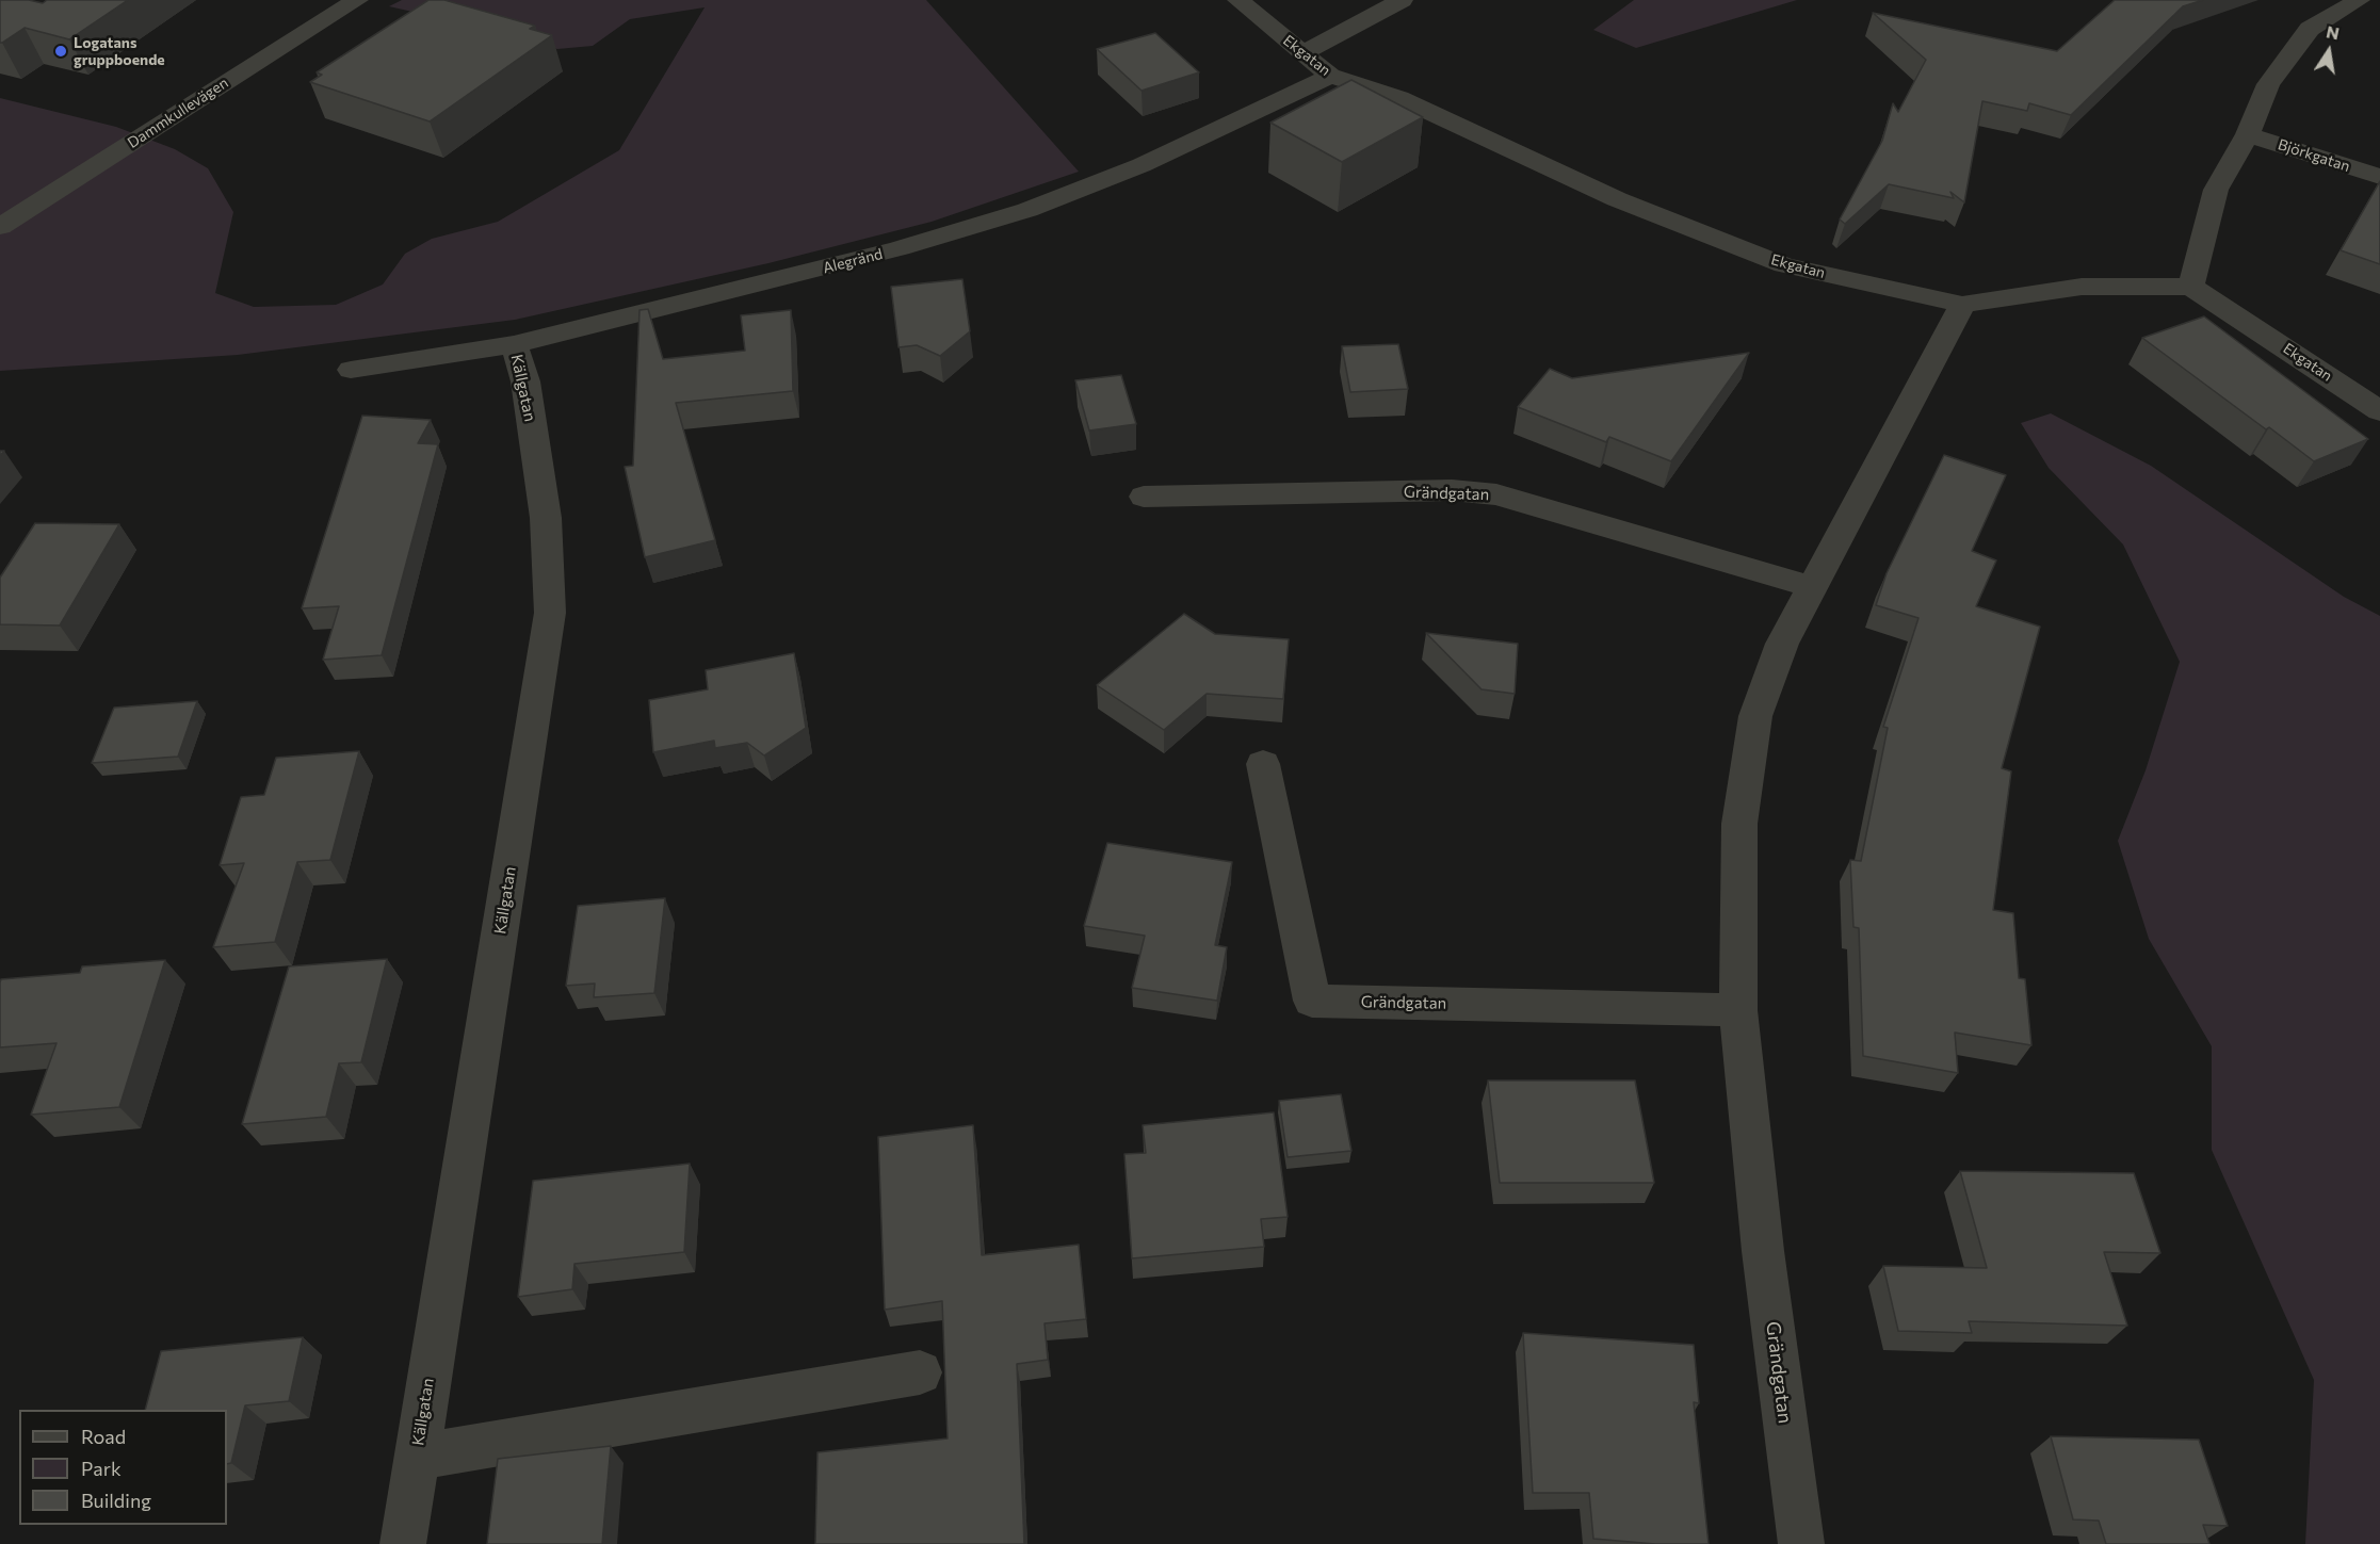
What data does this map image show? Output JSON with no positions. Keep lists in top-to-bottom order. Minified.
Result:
{"streets":{"street":["Ekgatan","Dammkullevägen","Björkgatan","Alegränd","Källgatan","Grändgatan"]},"crossings":[["Ekgatan","Alegränd"],["Ekgatan","Grändgatan"],["Alegränd","Källgatan"]],"places":["Logatans gruppboende"],"legend":["Road","Park","Building"],"north":"top"}
